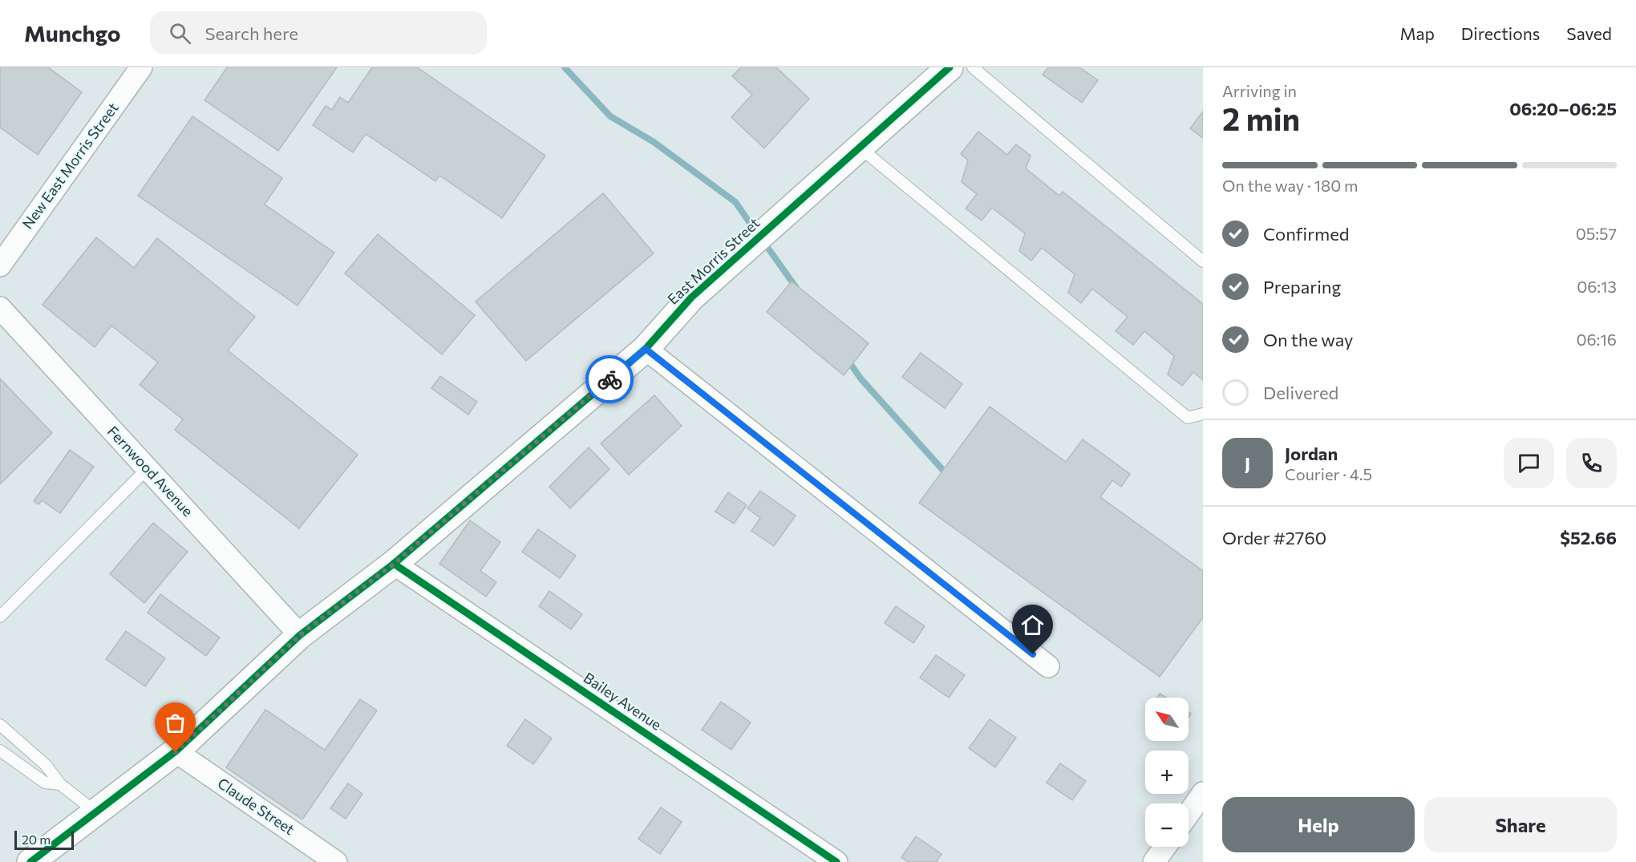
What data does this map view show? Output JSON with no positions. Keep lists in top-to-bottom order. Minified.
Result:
{"streets":{"main road":["East Morris Street"],"street":["New East Morris Street","Fernwood Avenue","Bailey Avenue","Claude Street"]},"crossings":[["East Morris Street","Fernwood Avenue"],["East Morris Street","Bailey Avenue"],["East Morris Street","Claude Street"]],"scale_bar":"20 m","north":"top left","page":{"header":"Munchgo","search":"Search here","nav":["Map","Directions","Saved"],"heading":["2 min","Arriving in","06:20–06:25"],"panel":["Jordan","Courier · 4.5","Order #2760","$52.66"],"bar":"On the way · 180 m","list":[["Confirmed","05:57"],["Preparing","06:13"],["On the way","06:16"],"Delivered"],"round":"J","map_buttons":["+","−"],"buttons":["Help","Share"],"scale":"20 m"}}
